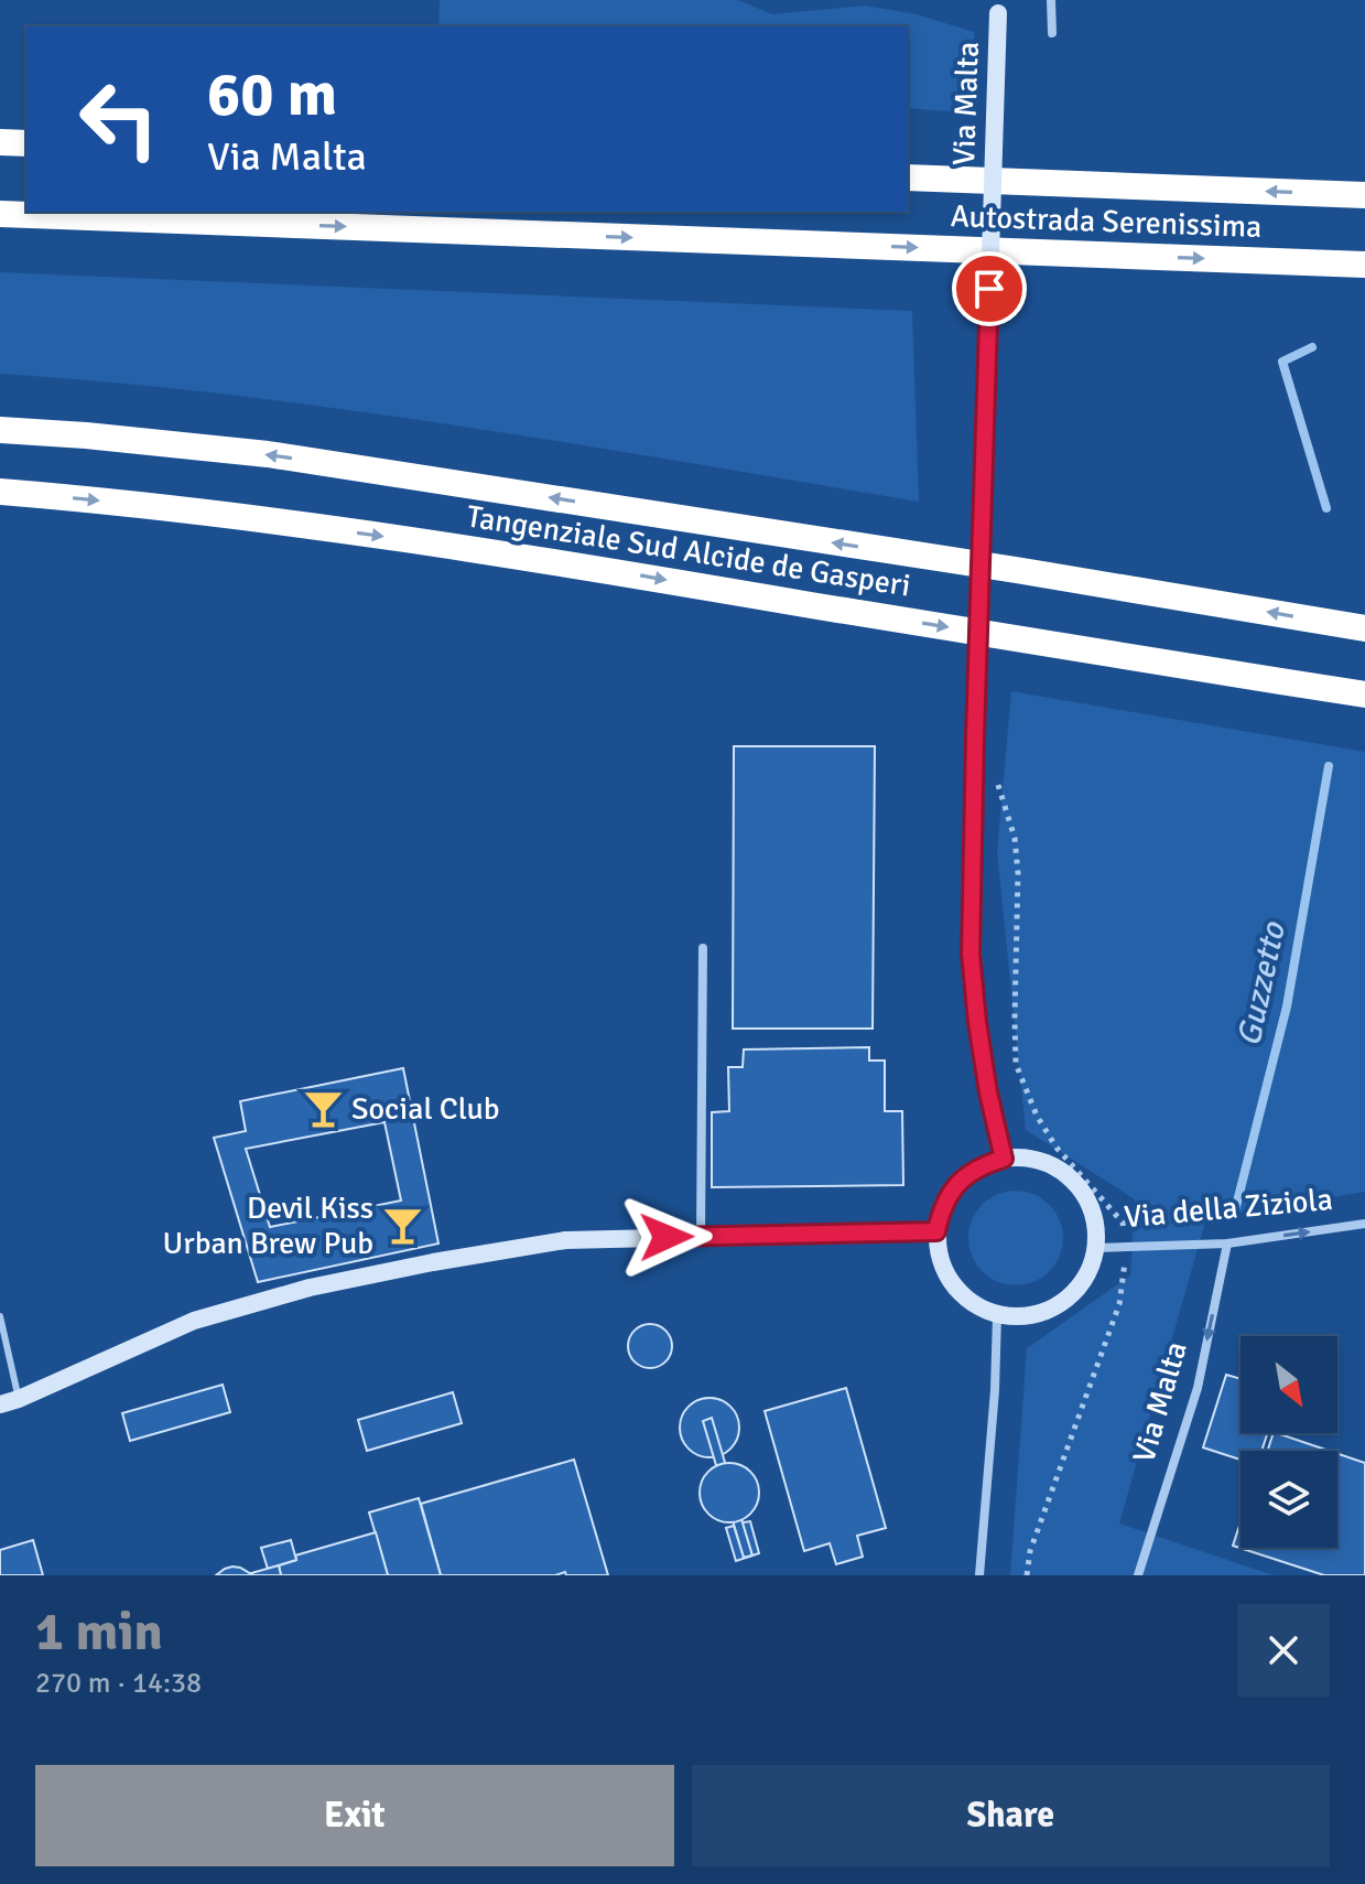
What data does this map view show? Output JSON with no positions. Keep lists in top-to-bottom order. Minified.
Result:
{"streets":{"highway":["Autostrada Serenissima","Tangenziale Sud Alcide de Gasperi"],"street":["Via Malta","Via della Ziziola"]},"crossings":[["Via Malta","Via della Ziziola"]],"one_way":["Via della Ziziola"],"water":["Guzzetto"],"places":{"bar":["Social Club","Devil Kiss Urban Brew Pub"]},"north":"bottom right","page":{"turn":["60 m","Via Malta"],"heading":["1 min","270 m · 14:38"],"buttons":["Exit","Share"]}}
